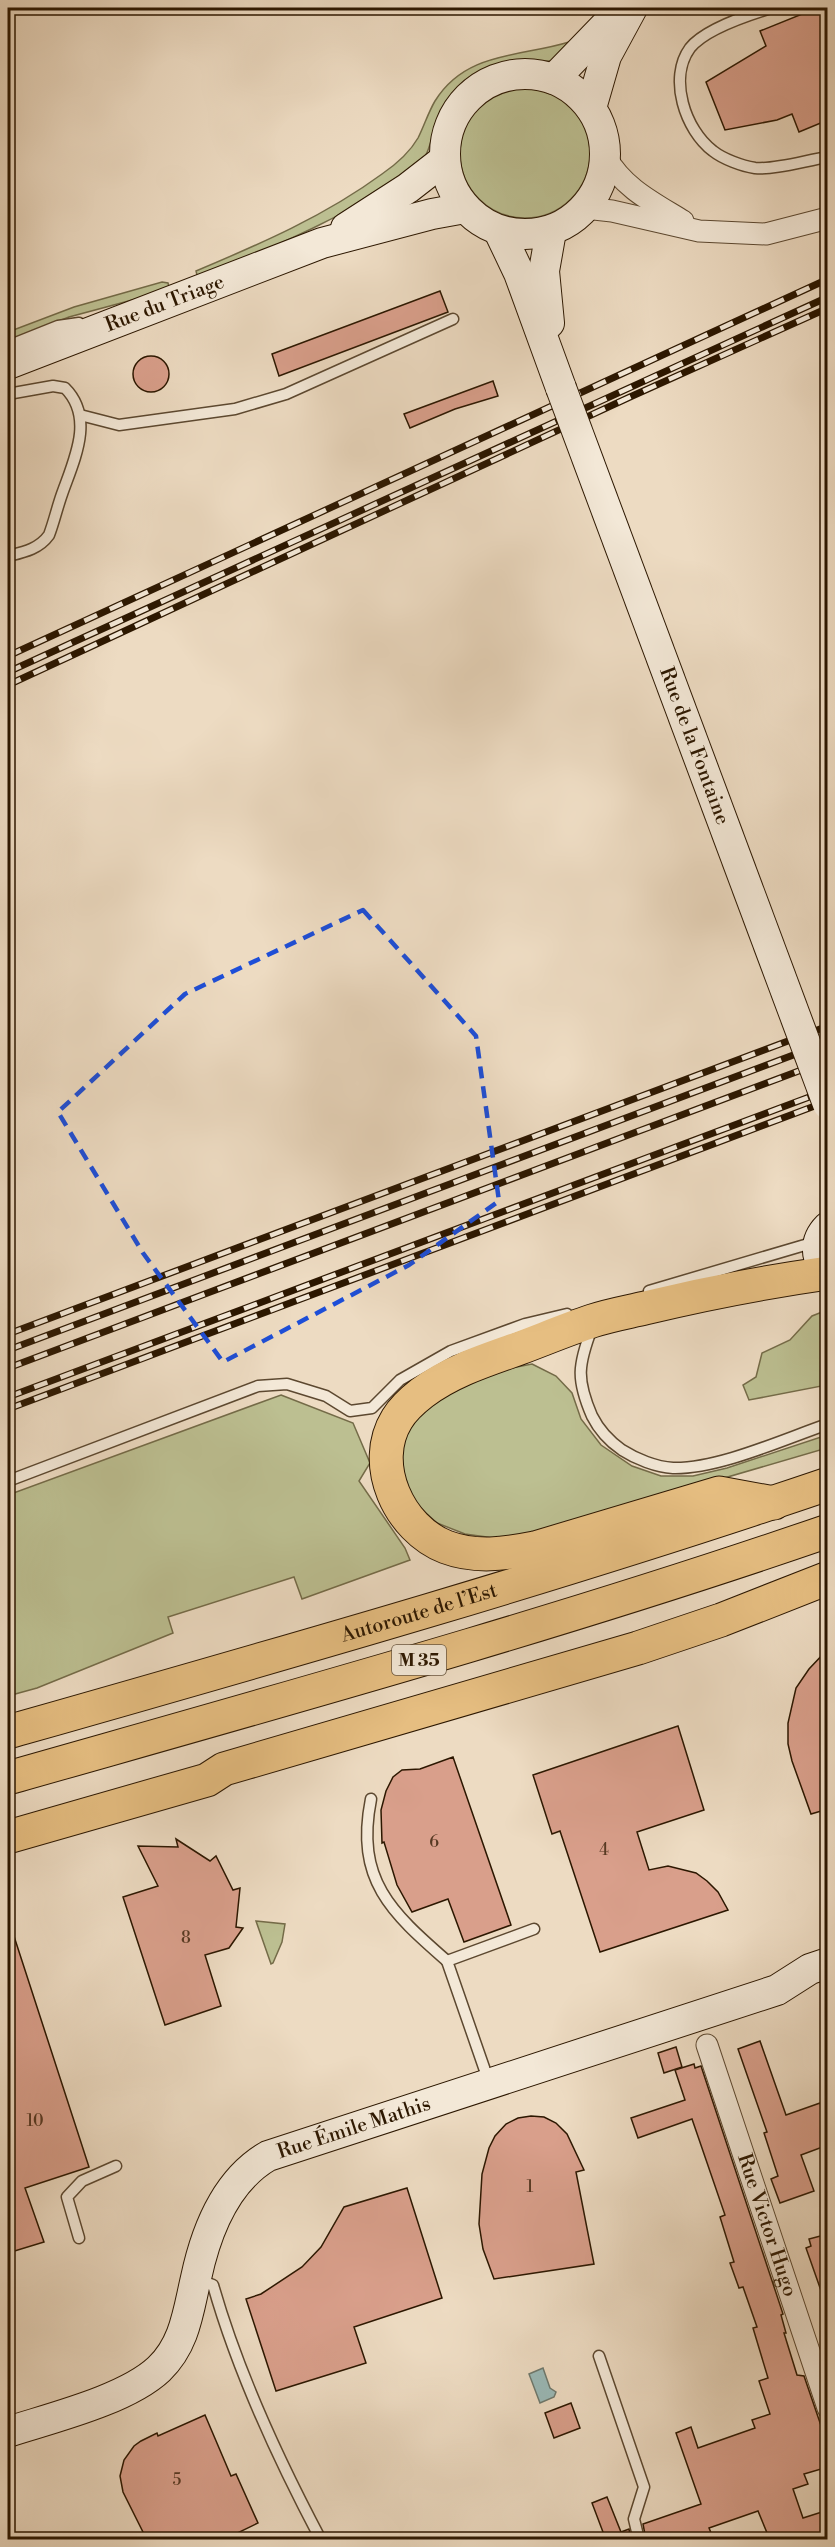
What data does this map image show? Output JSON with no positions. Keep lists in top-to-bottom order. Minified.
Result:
{"streets":{"highway":["Autoroute de l’Est","M 35"],"street":["Rue du Triage","Rue de la Fontaine","Rue Émile Mathis","Rue Victor Hugo"]},"crossings":[["Rue du Triage","Rue de la Fontaine"]],"house_numbers":["6","4","8","10","1","5"]}
